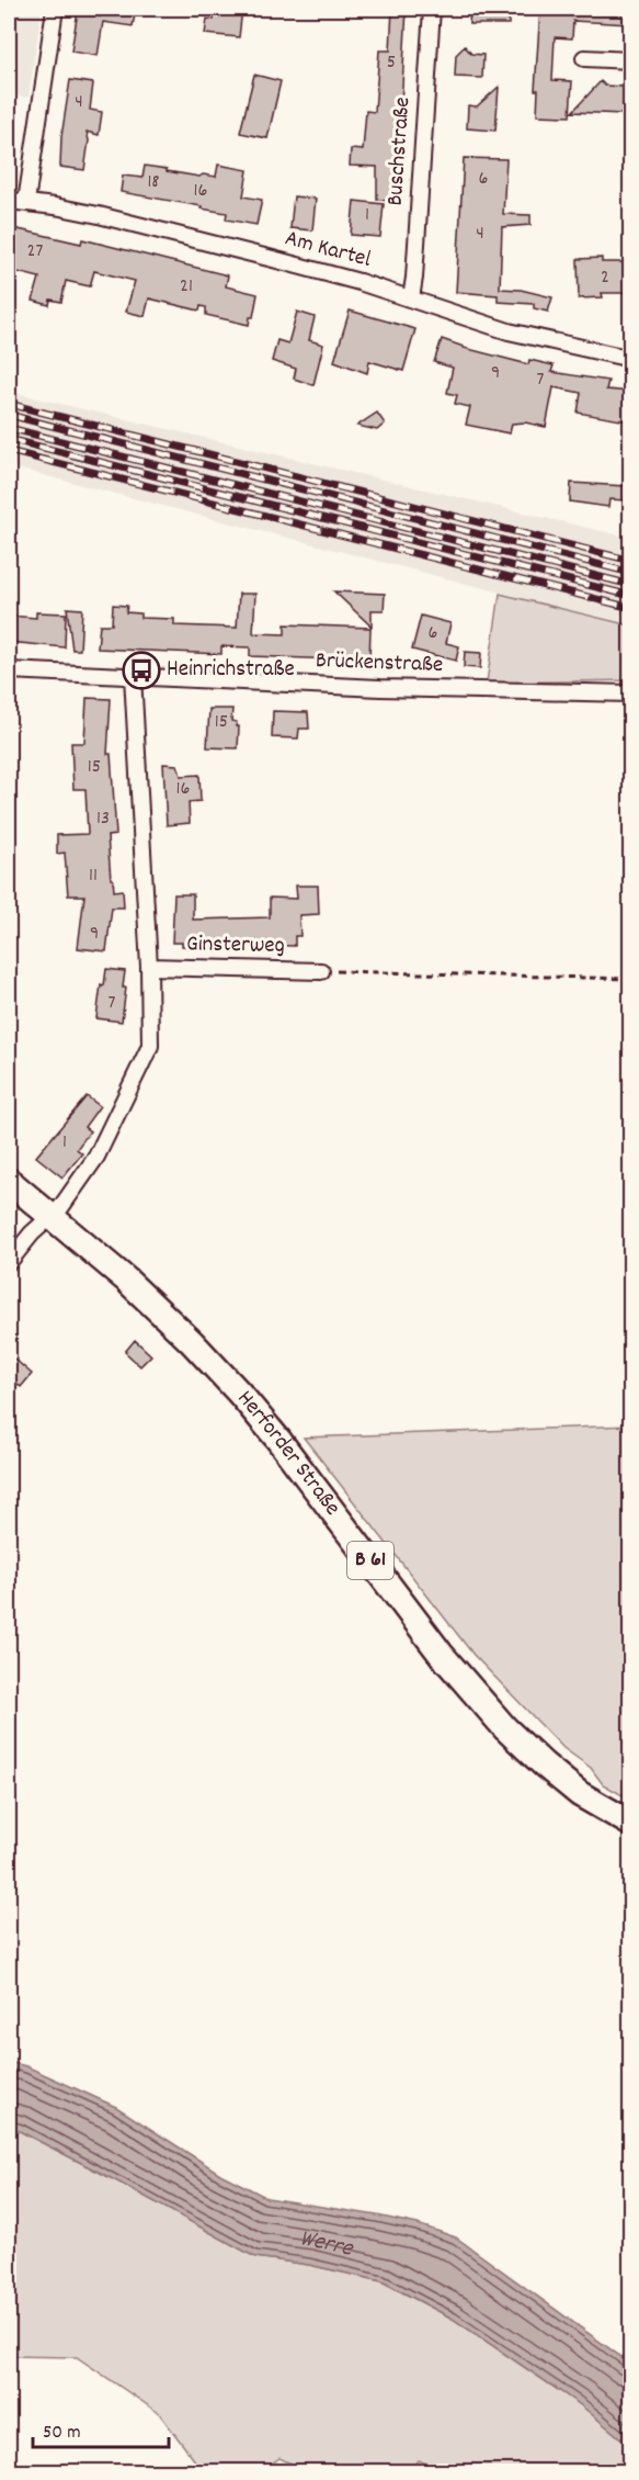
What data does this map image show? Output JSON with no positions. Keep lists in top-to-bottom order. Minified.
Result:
{"streets":{"main road":["Herforder Straße","B 61"],"street":["Buschstraße","Am Kartel","Brückenstraße","Ginsterweg"]},"crossings":[["Buschstraße","Am Kartel"]],"water":["Werre"],"places":{"bus stop":["Heinrichstraße"]},"house_numbers":["5","4","6","18","16","1","4","27","2","21","9","7","6","15","15","16","13","11","9","7","1"],"scale_bar":"50 m"}
